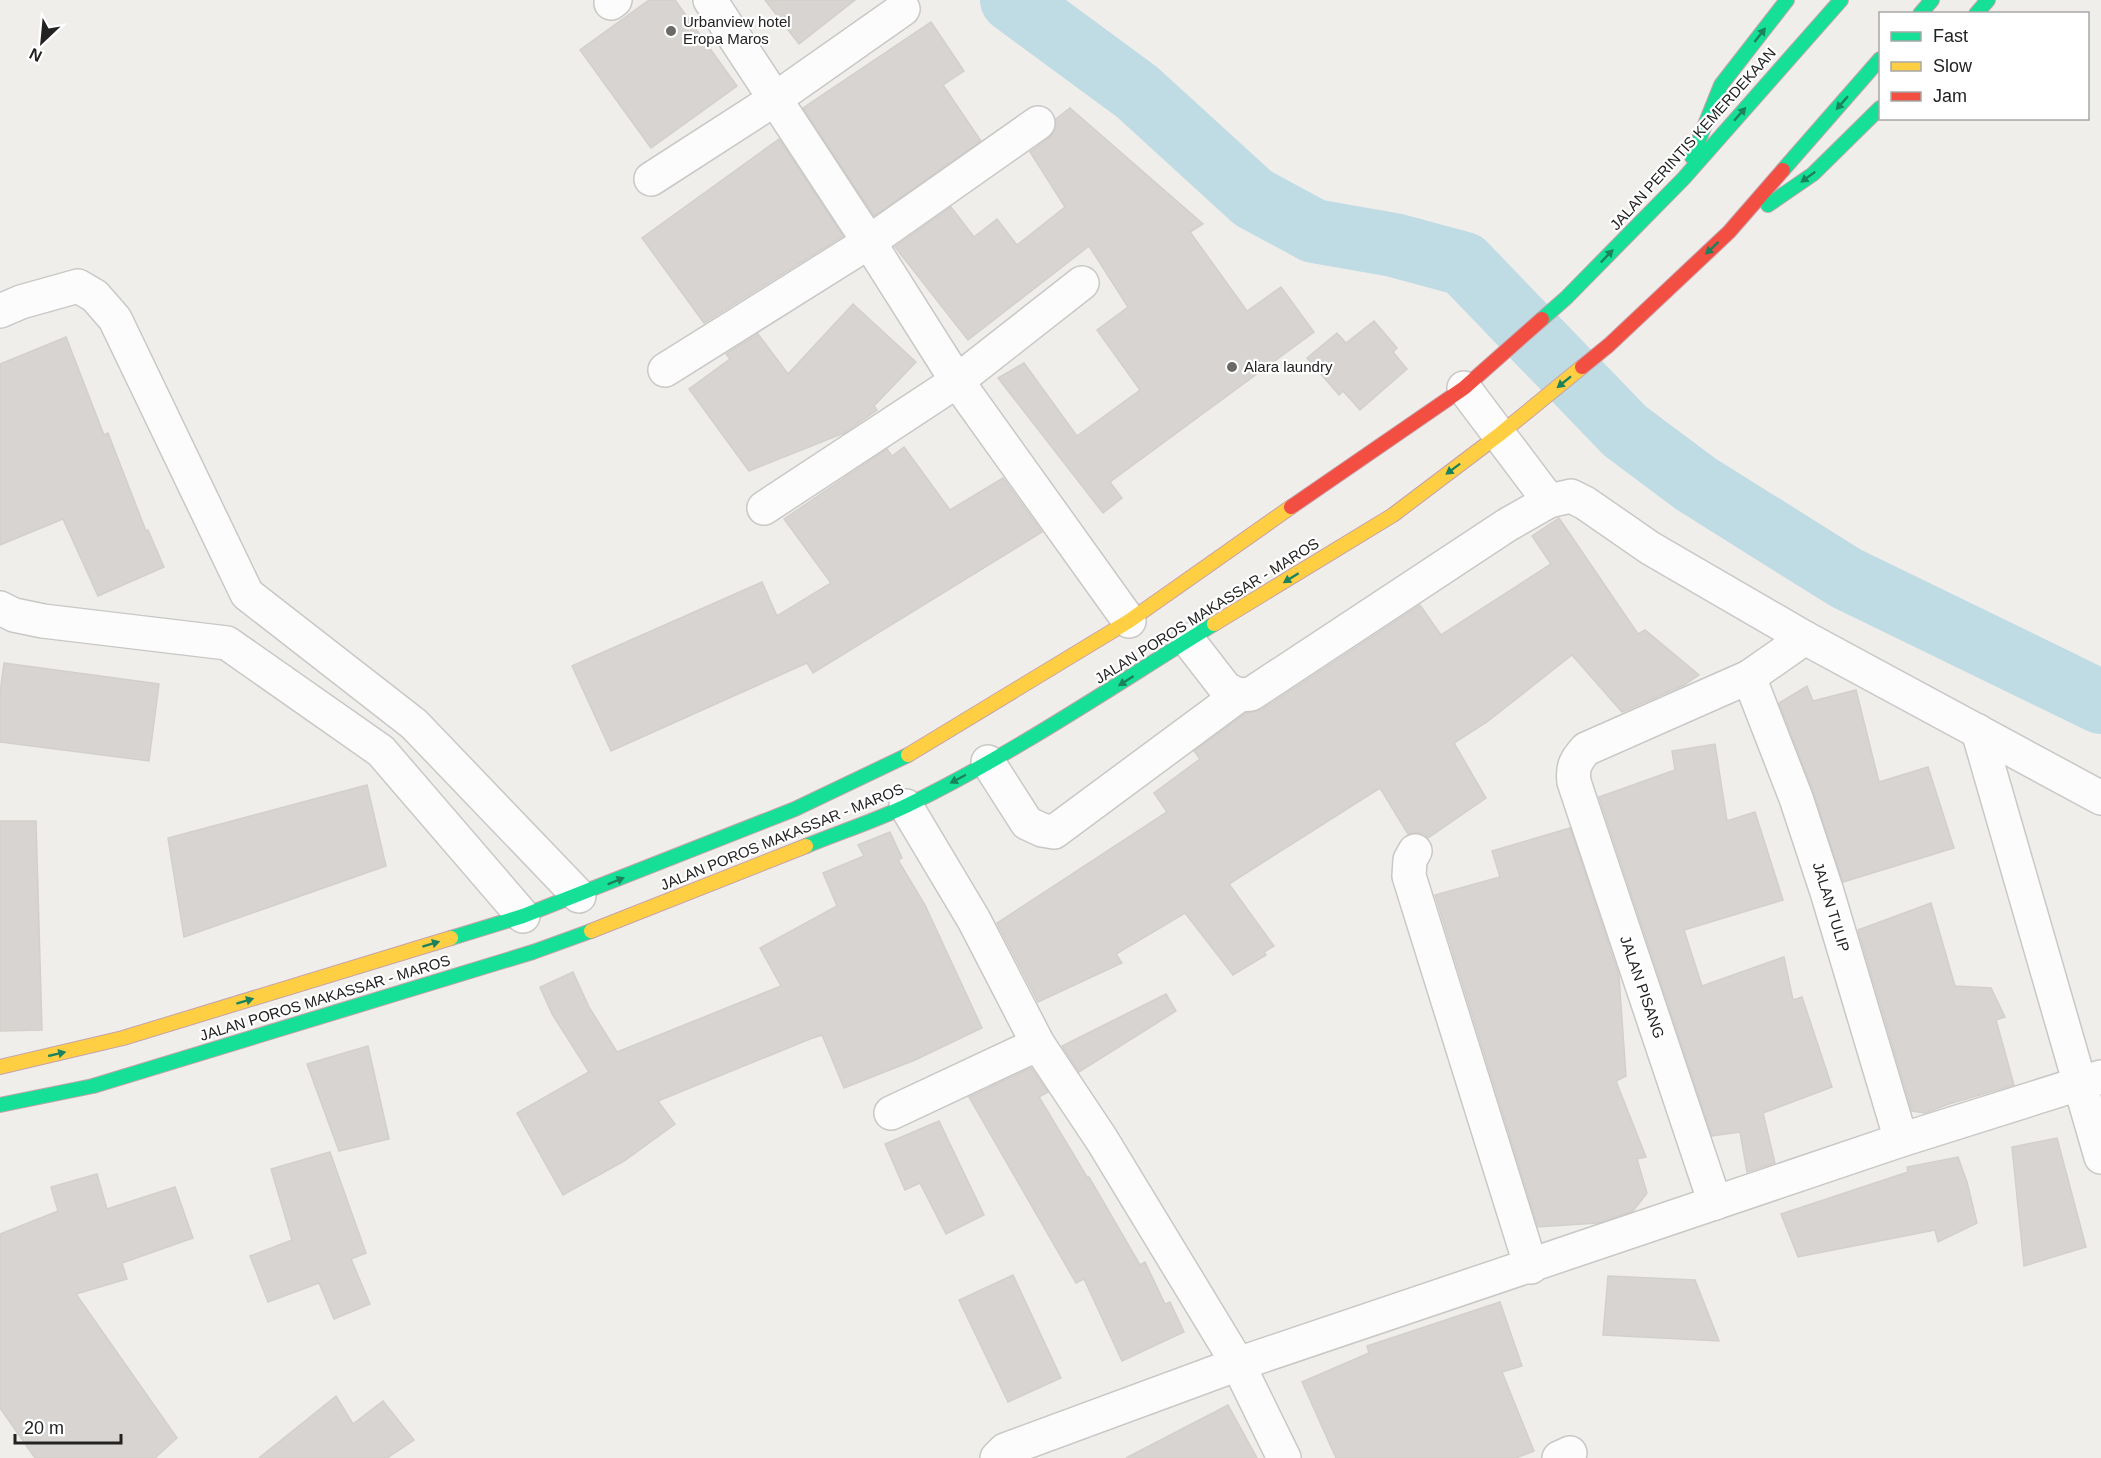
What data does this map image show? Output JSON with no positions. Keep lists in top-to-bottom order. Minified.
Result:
{"streets":{"highway":["JALAN PERINTIS KEMERDEKAAN","JALAN POROS MAKASSAR - MAROS"],"street":["JALAN TULIP","JALAN PISANG"]},"crossings":[["JALAN PERINTIS KEMERDEKAAN","JALAN POROS MAKASSAR - MAROS"],["JALAN TULIP","JALAN PISANG"]],"places":["Urbanview hotel Eropa Maros","Alara laundry"],"legend":["Fast","Slow","Jam"],"scale_bar":"20 m","north":"bottom left"}
